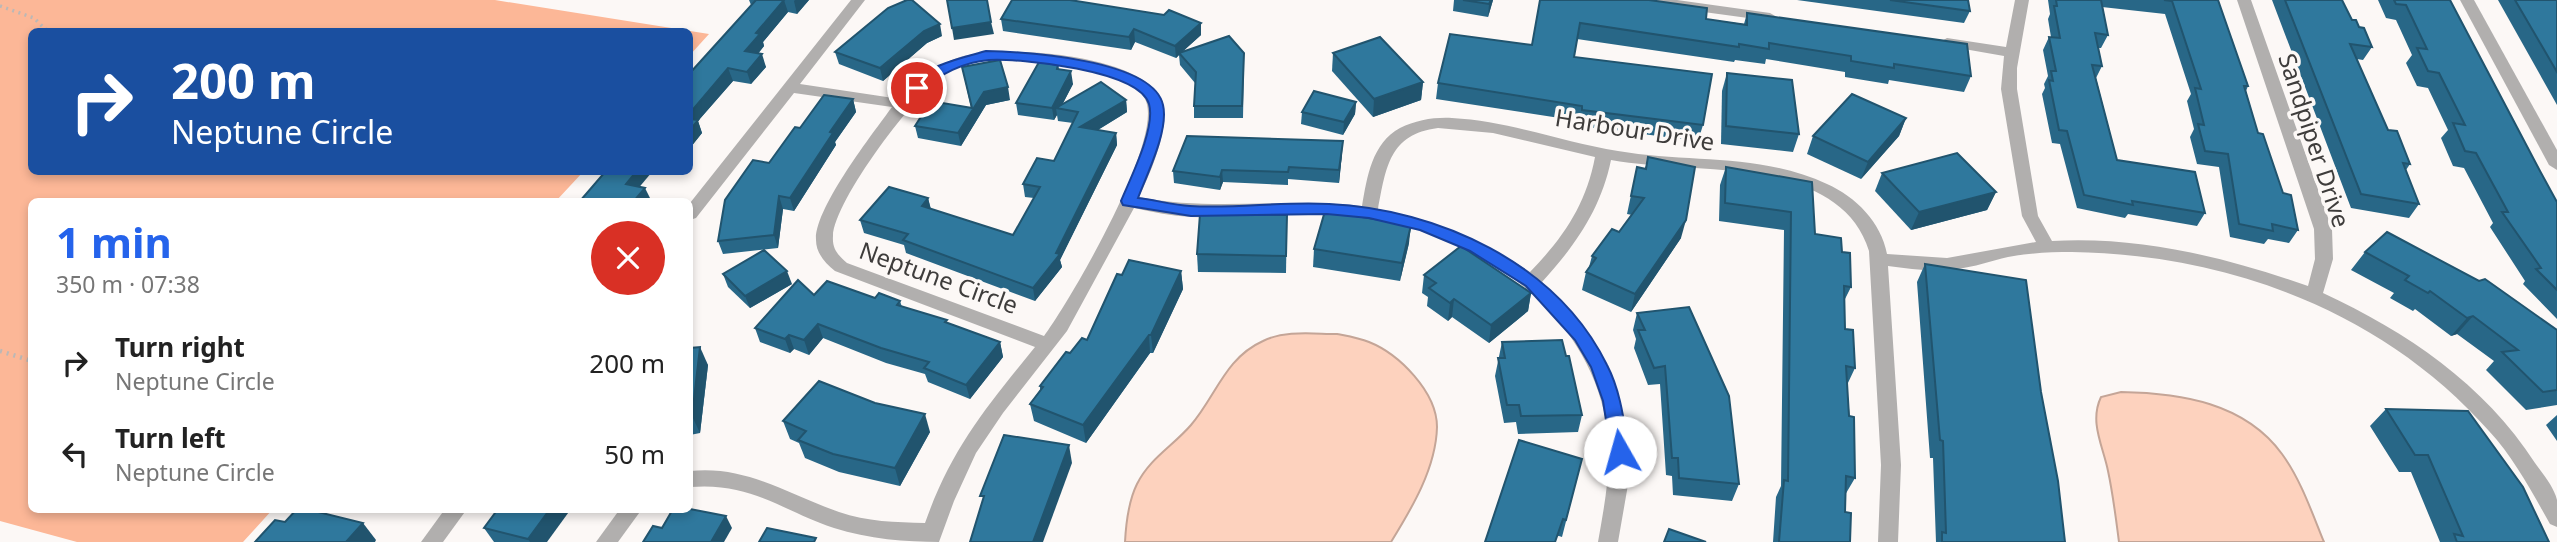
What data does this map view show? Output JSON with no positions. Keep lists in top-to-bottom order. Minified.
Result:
{"streets":{"street":["Harbour Drive","Sandpiper Drive","Neptune Circle"]},"page":{"turn":["200 m","Neptune Circle"],"heading":["1 min","350 m · 07:38"],"list":[{"name":"Turn right","note":"Neptune Circle","value":"200 m"},{"name":"Turn left","note":"Neptune Circle","value":"50 m"}]}}
